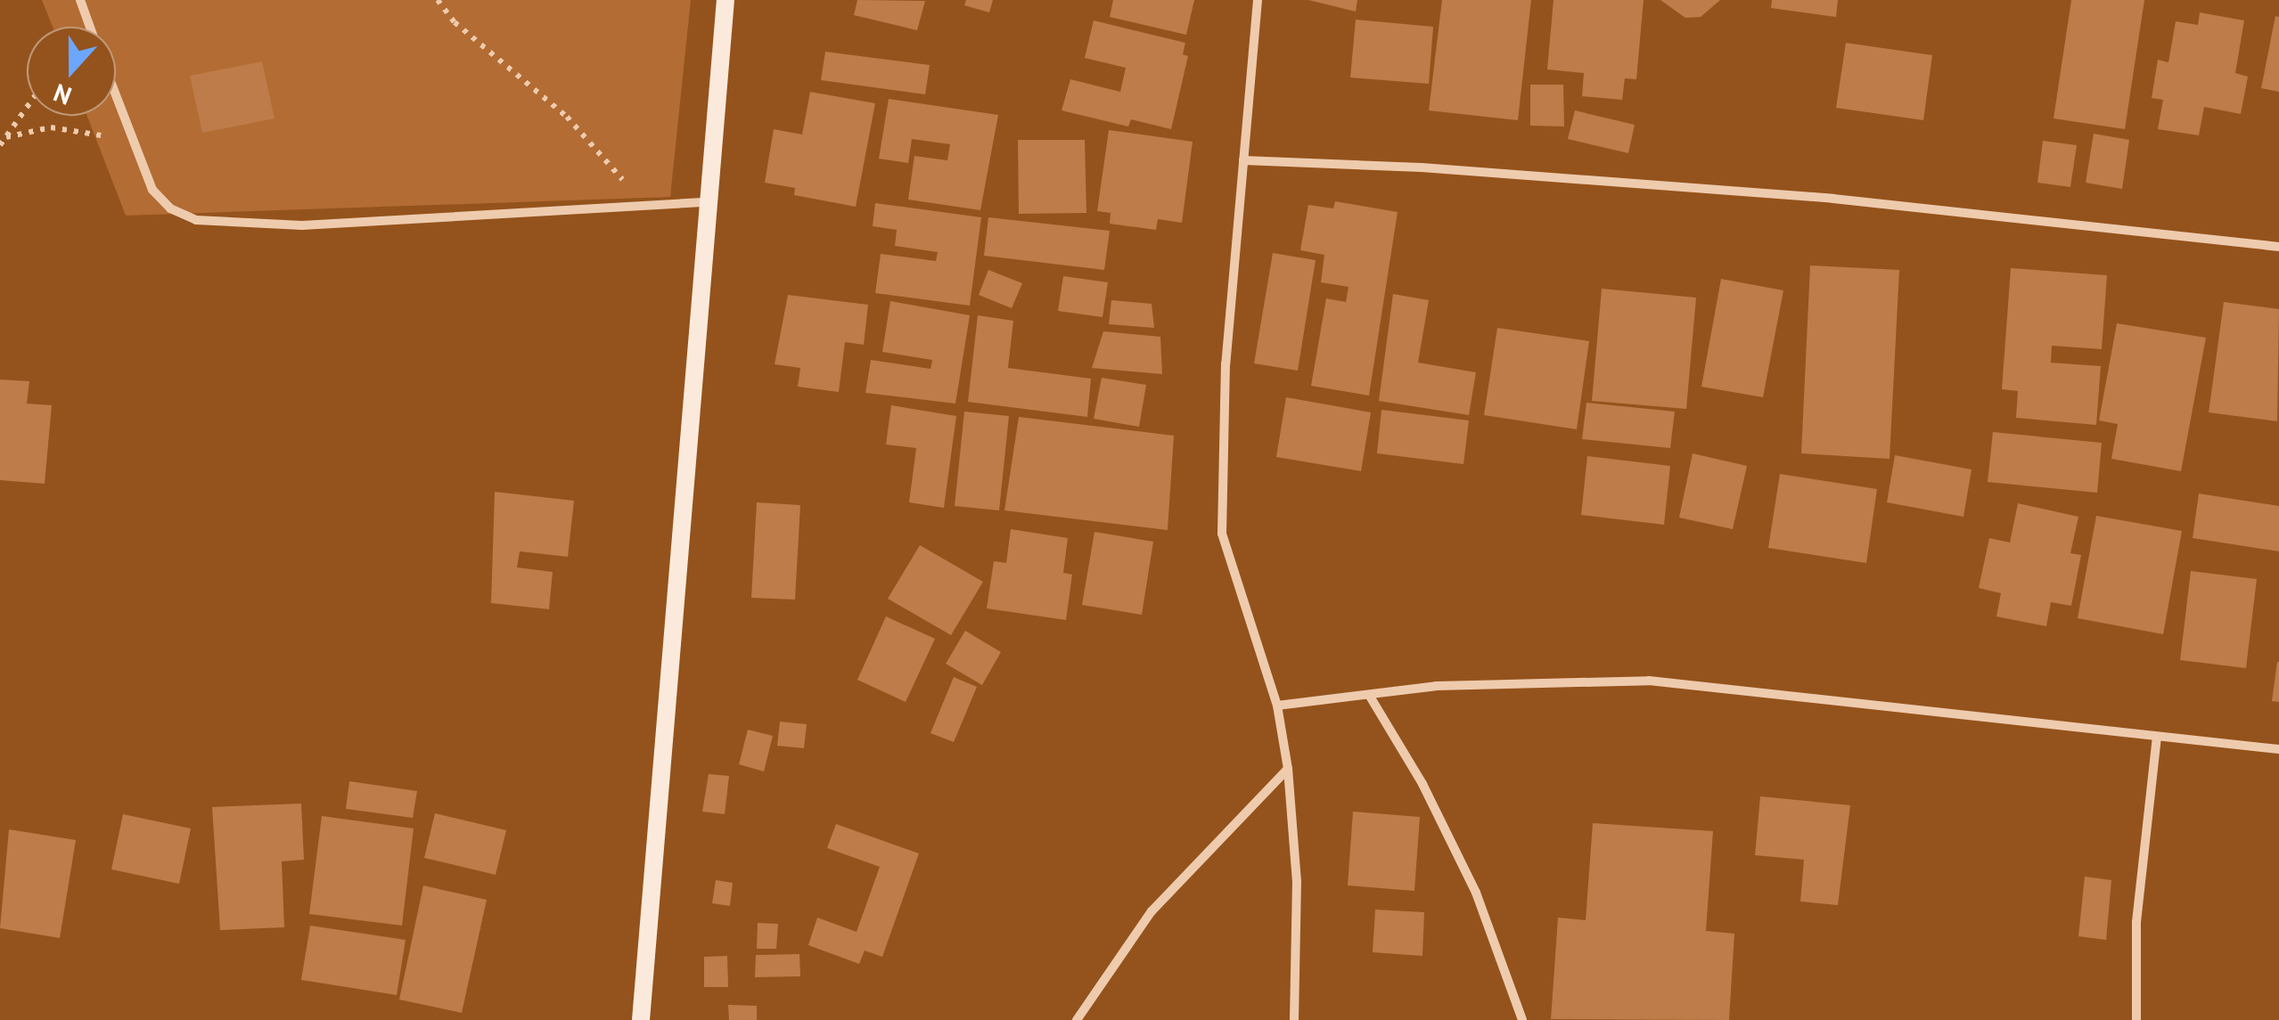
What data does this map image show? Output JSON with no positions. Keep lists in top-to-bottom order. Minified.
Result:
{"north":"bottom"}
